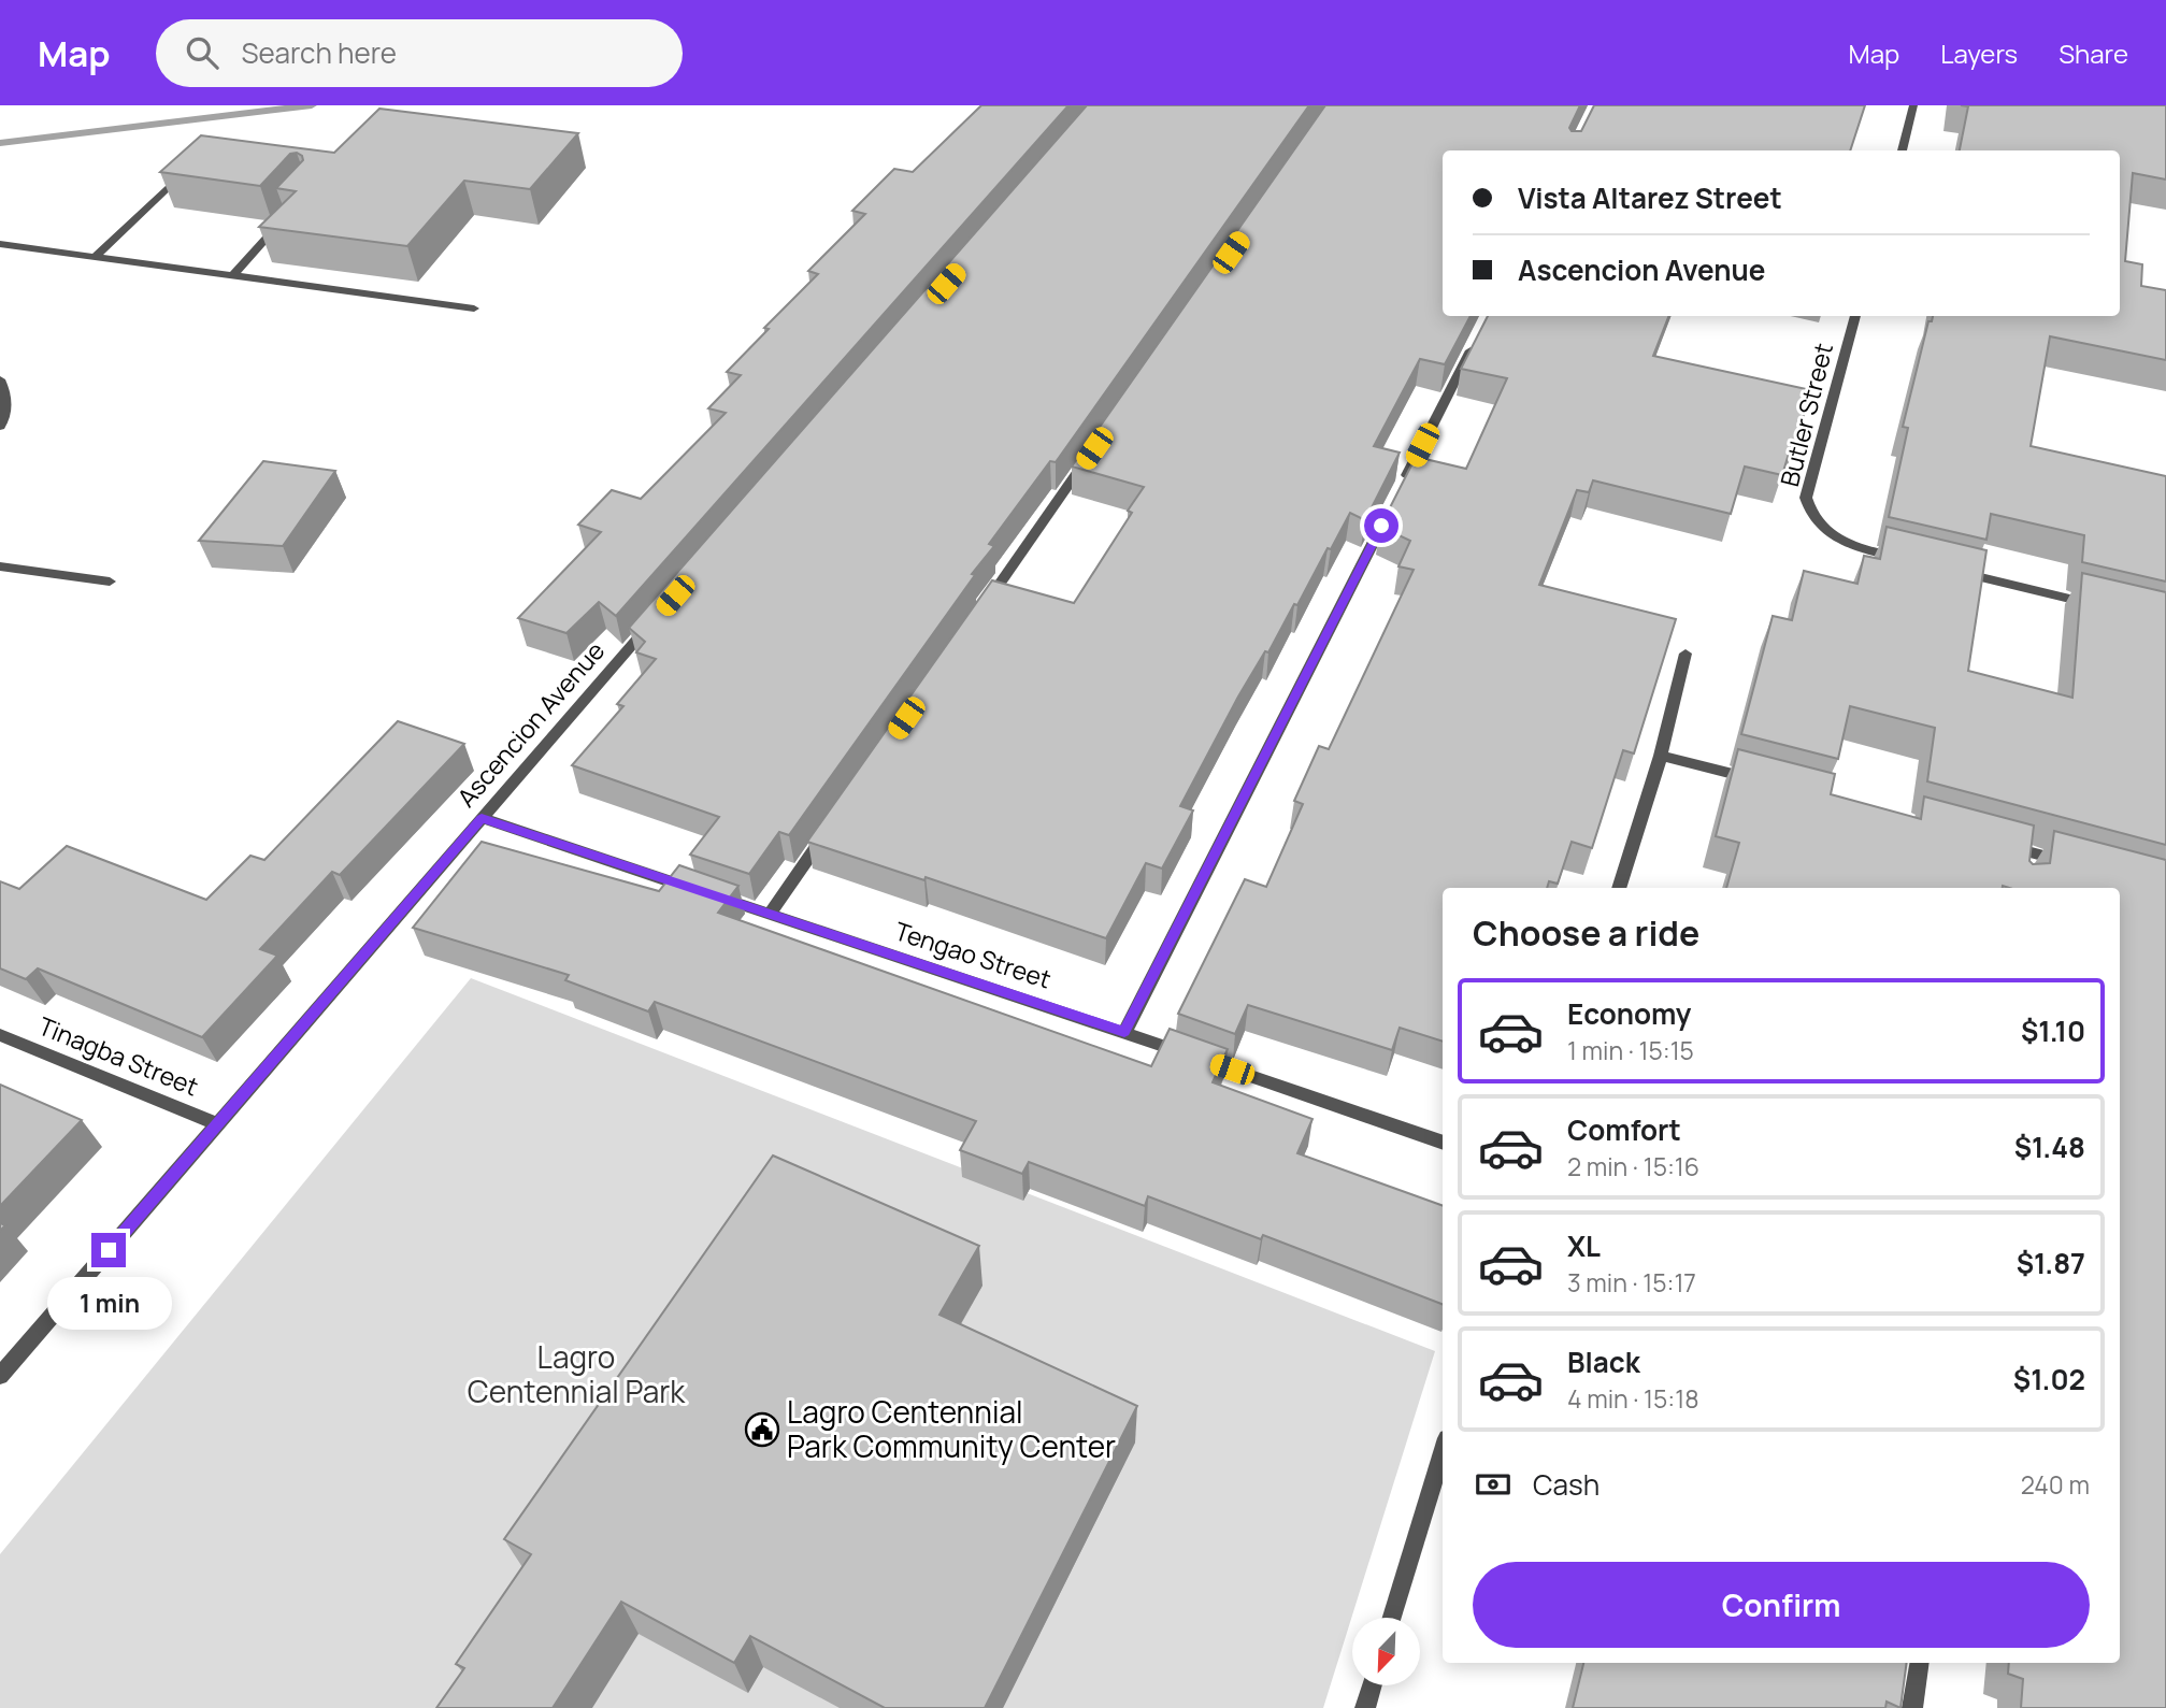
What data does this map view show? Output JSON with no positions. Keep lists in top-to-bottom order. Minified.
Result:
{"streets":{"street":["Butler Street","Ascencion Avenue","Tengao Street","Tinagba Street"]},"crossings":[["Ascencion Avenue","Tengao Street"],["Ascencion Avenue","Tinagba Street"]],"parks":["Lagro Centennial Park"],"places":{"public building":["Lagro Centennial Park Community Center"]},"north":"bottom left","page":{"header":"Map","search":"Search here","nav":["Map","Layers","Share"],"banner":["Vista Altarez Street","Ascencion Avenue"],"heading":"Choose a ride","list":[{"name":"Economy","note":"1 min · 15:15","value":"$1.10"},{"name":"Comfort","note":"2 min · 15:16","value":"$1.48"},{"name":"XL","note":"3 min · 15:17","value":"$1.87"},{"name":"Black","note":"4 min · 15:18","value":"$1.02"}],"bubble":"1 min","pay":["Cash","240 m"],"buttons":"Confirm"}}
